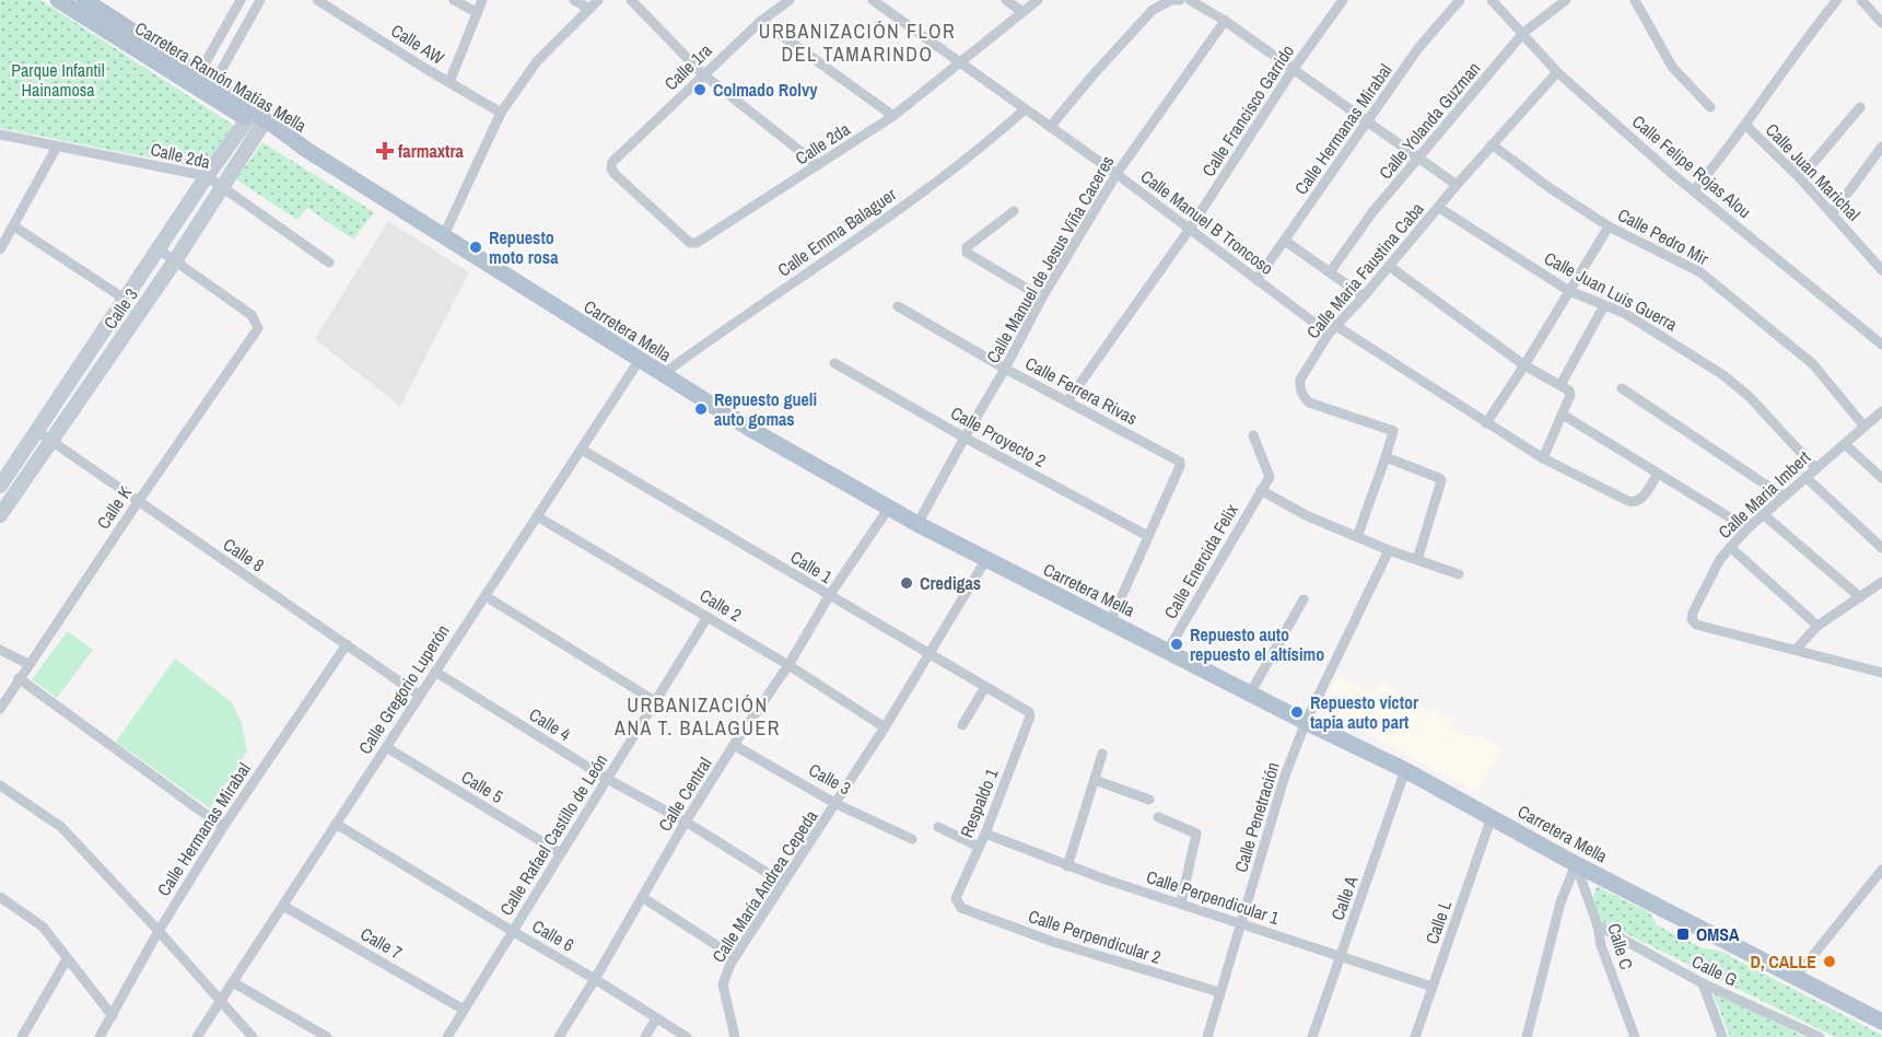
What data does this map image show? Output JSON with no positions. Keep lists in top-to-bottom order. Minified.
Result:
{"streets":{"main road":["Carretera Ramón Matías Mella","Carretera Mella"],"street":["Calle AW","Calle 1ra","Calle Francisco Garrido","Calle Yolanda Guzman","Calle Hermanas Mirabal","Calle 2da","Calle Felipe Rojas Alou","Calle Juan Marichal","Calle Manuel B Troncoso","Calle Emma Balaguer","Calle Pedro Mir","Calle Manuel de Jesus Viña Caceres","Calle Maria Faustina Caba","Calle Juan Luis Guerra","Calle 3","Calle Ferrera Rivas","Calle Proyecto 2","Calle Maria Imbert","Calle K","Calle 8","Calle Enercida Felix","Calle 1","Calle 2","Calle Gregorio Luperón","Calle 4","Calle 5","Calle Central","Respaldo 1","Calle Penetración","Calle Rafael Castillo de León","Calle María Andrea Cepeda","Calle Perpendicular 1","Calle A","Calle L","Calle 6","Calle Perpendicular 2","Calle 7","Calle C","Calle G"]},"crossings":[["Calle 1ra","Calle 2da"],["Carretera Ramón Matías Mella","Calle 3"],["Carretera Ramón Matías Mella","Carretera Mella"],["Calle Francisco Garrido","Calle Manuel B Troncoso"],["Calle Francisco Garrido","Calle Ferrera Rivas"],["Calle Yolanda Guzman","Calle Felipe Rojas Alou"],["Calle Hermanas Mirabal","Calle Manuel B Troncoso"],["Calle Hermanas Mirabal","Calle 8"],["Calle 2da","Calle Manuel B Troncoso"],["Calle 2da","Calle 3"],["Calle Felipe Rojas Alou","Calle Maria Faustina Caba"],["Calle Manuel B Troncoso","Calle Emma Balaguer"],["Calle Manuel B Troncoso","Calle Manuel de Jesus Viña Caceres"],["Calle Manuel B Troncoso","Calle Maria Faustina Caba"],["Calle Emma Balaguer","Carretera Mella"],["Calle Pedro Mir","Calle Maria Faustina Caba"],["Calle Pedro Mir","Calle Maria Imbert"],["Calle Manuel de Jesus Viña Caceres","Carretera Mella"],["Calle Manuel de Jesus Viña Caceres","Calle Ferrera Rivas"],["Calle Manuel de Jesus Viña Caceres","Calle Proyecto 2"],["Calle Maria Faustina Caba","Calle Juan Luis Guerra"],["Calle Juan Luis Guerra","Calle Maria Imbert"],["Calle 3","Calle K"],["Calle 3","Calle 8"],["Calle 3","Calle Central"],["Calle 3","Calle María Andrea Cepeda"],["Carretera Mella","Calle Enercida Felix"],["Carretera Mella","Calle Gregorio Luperón"],["Carretera Mella","Calle Central"],["Carretera Mella","Calle Penetración"],["Carretera Mella","Calle María Andrea Cepeda"],["Carretera Mella","Calle A"],["Carretera Mella","Calle L"],["Carretera Mella","Calle C"],["Calle Ferrera Rivas","Calle Proyecto 2"],["Calle K","Calle 8"],["Calle 8","Calle Gregorio Luperón"],["Calle 1","Calle Gregorio Luperón"],["Calle 1","Calle Central"],["Calle 1","Respaldo 1"],["Calle 1","Calle María Andrea Cepeda"],["Calle 2","Calle Gregorio Luperón"],["Calle 2","Calle Central"],["Calle 2","Calle Rafael Castillo de León"],["Calle 2","Calle María Andrea Cepeda"],["Calle Gregorio Luperón","Calle 4"],["Calle Gregorio Luperón","Calle 5"],["Calle Gregorio Luperón","Calle 6"],["Calle Gregorio Luperón","Calle 7"],["Calle 4","Calle Central"],["Calle 4","Calle Rafael Castillo de León"],["Calle 4","Calle María Andrea Cepeda"],["Calle 5","Calle Rafael Castillo de León"],["Calle Central","Calle 6"],["Respaldo 1","Calle Perpendicular 1"],["Respaldo 1","Calle Perpendicular 2"],["Calle Penetración","Calle Perpendicular 1"],["Calle Penetración","Calle Perpendicular 2"],["Calle Rafael Castillo de León","Calle 6"],["Calle Rafael Castillo de León","Calle 7"],["Calle Perpendicular 1","Calle A"],["Calle Perpendicular 1","Calle L"],["Calle C","Calle G"]],"districts":["URBANIZACIÓN FLOR DEL TAMARINDO","URBANIZACIÓN ANA T. BALAGUER"],"parks":["Parque Infantil Hainamosa"],"places":{"other":["Colmado Rolvy","Repuesto moto rosa","Repuesto gueli auto gomas","Credigas","Repuesto auto repuesto el altísimo","Repuesto víctor tapia auto part","D, CALLE"],"health":["farmaxtra"],"transit":["OMSA"]}}
